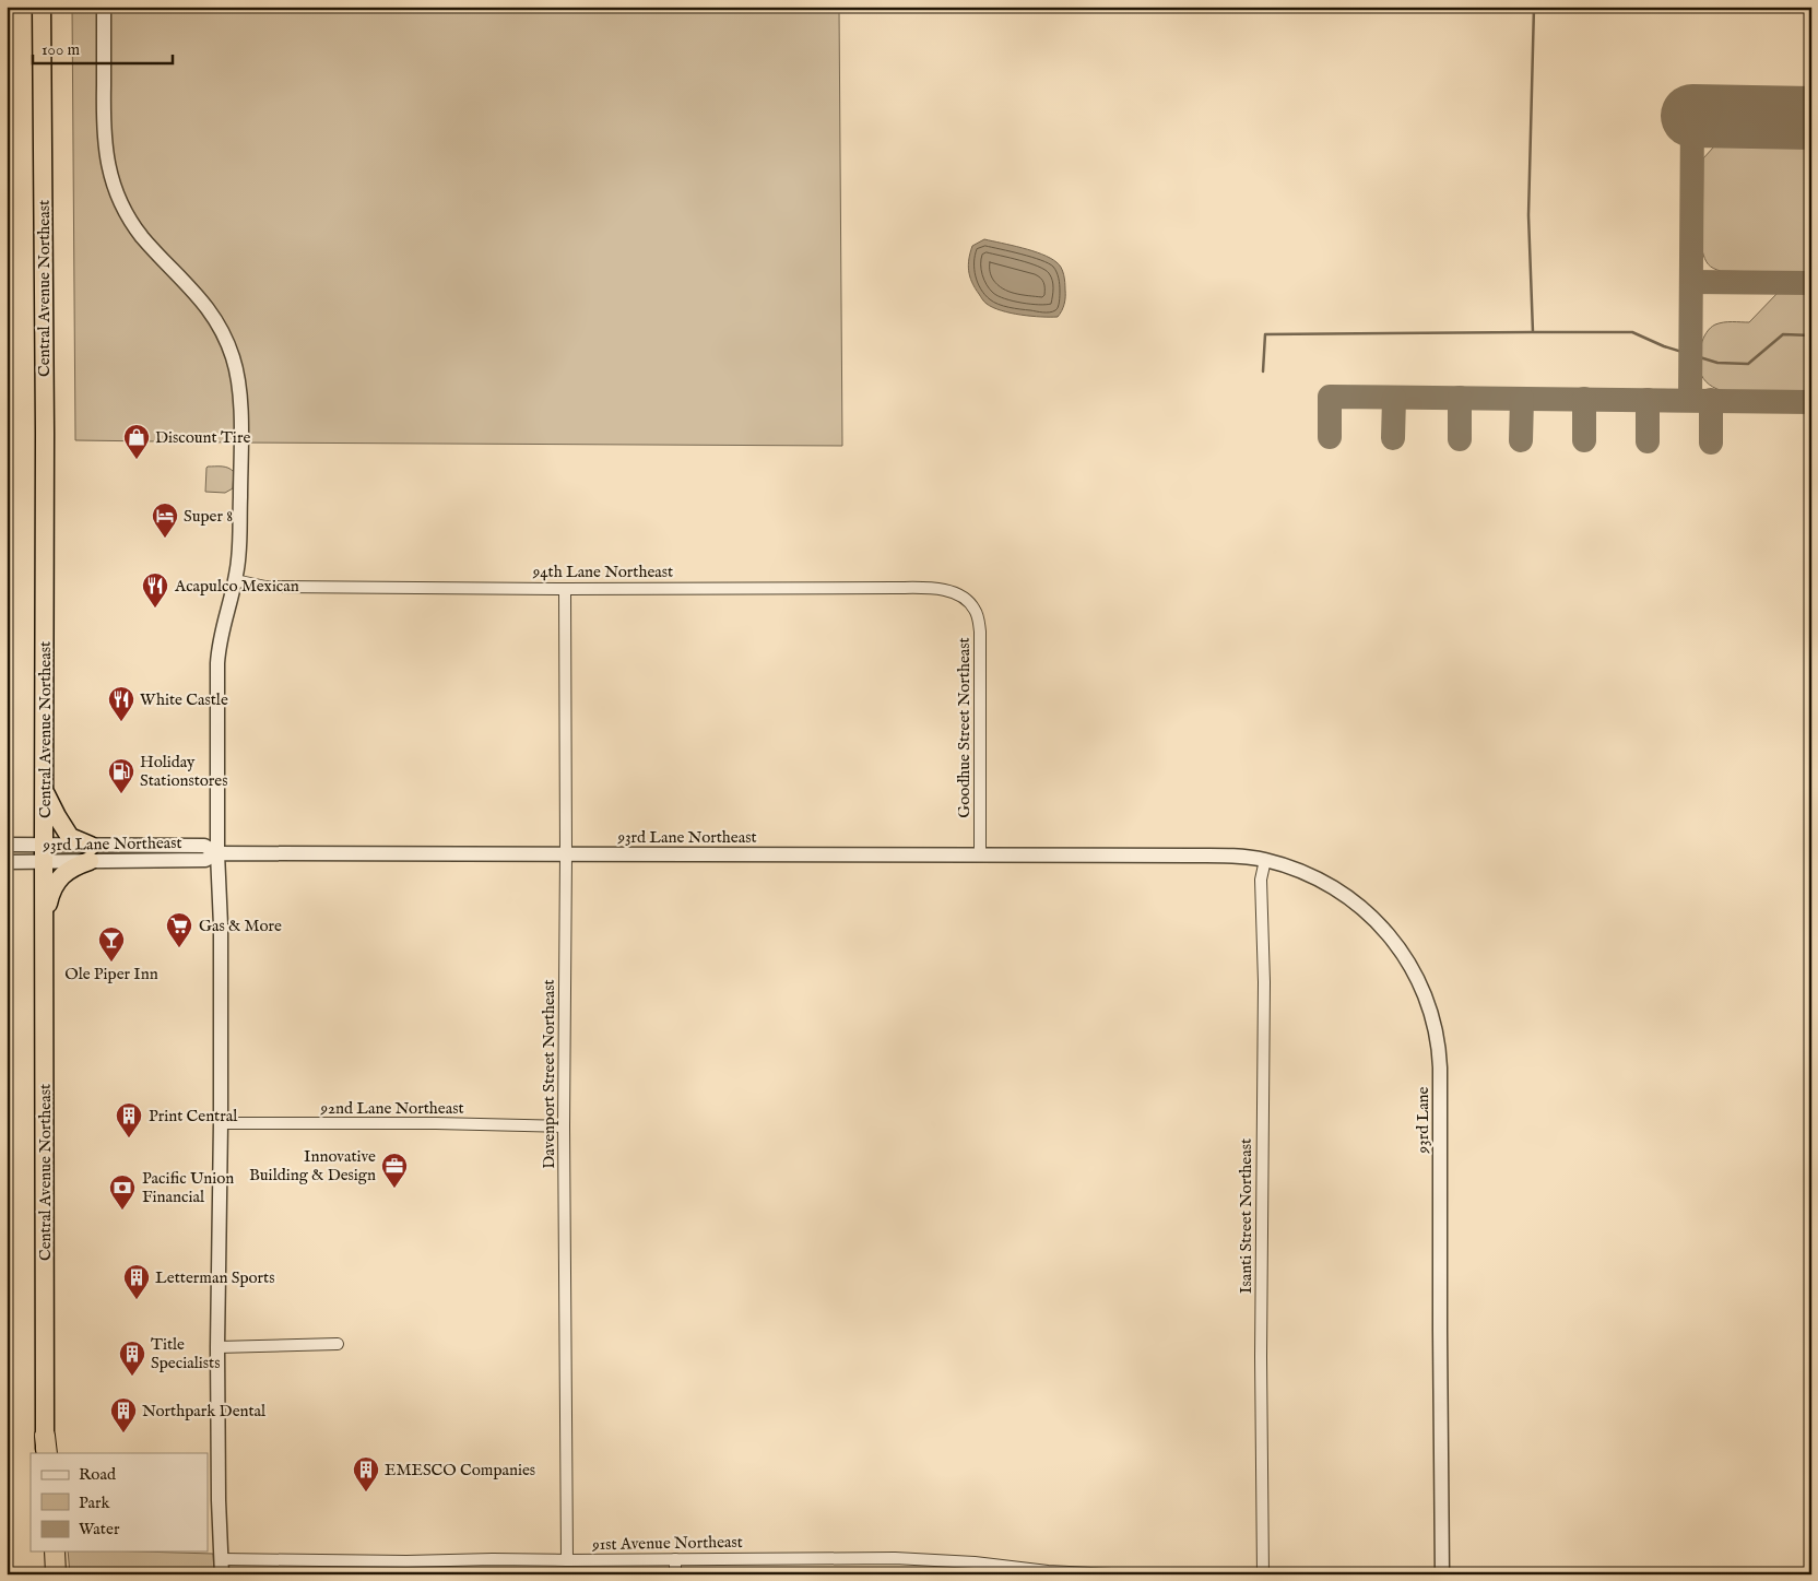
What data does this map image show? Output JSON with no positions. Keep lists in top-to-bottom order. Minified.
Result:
{"streets":{"highway":["Central Avenue Northeast"],"street":["94th Lane Northeast","Goodhue Street Northeast","93rd Lane Northeast","Davenport Street Northeast","92nd Lane Northeast","93rd Lane","Isanti Street Northeast","91st Avenue Northeast"]},"crossings":[["Central Avenue Northeast","93rd Lane Northeast"],["94th Lane Northeast","Goodhue Street Northeast"],["94th Lane Northeast","Davenport Street Northeast"],["Goodhue Street Northeast","93rd Lane Northeast"],["93rd Lane Northeast","Davenport Street Northeast"],["93rd Lane Northeast","93rd Lane"],["Davenport Street Northeast","92nd Lane Northeast"],["Davenport Street Northeast","91st Avenue Northeast"],["93rd Lane","Isanti Street Northeast"]],"places":{"shop":["Discount Tire"],"hotel":["Super 8"],"restaurant":["Acapulco Mexican","White Castle"],"fuel station":["Holiday Stationstores"],"supermarket":["Gas & More"],"bar":["Ole Piper Inn"],"building":["Print Central","Letterman Sports","Title Specialists","Northpark Dental","EMESCO Companies"],"office":["Innovative Building & Design"],"bank":["Pacific Union Financial"]},"legend":["Road","Park","Water"],"scale_bar":"100 m"}
